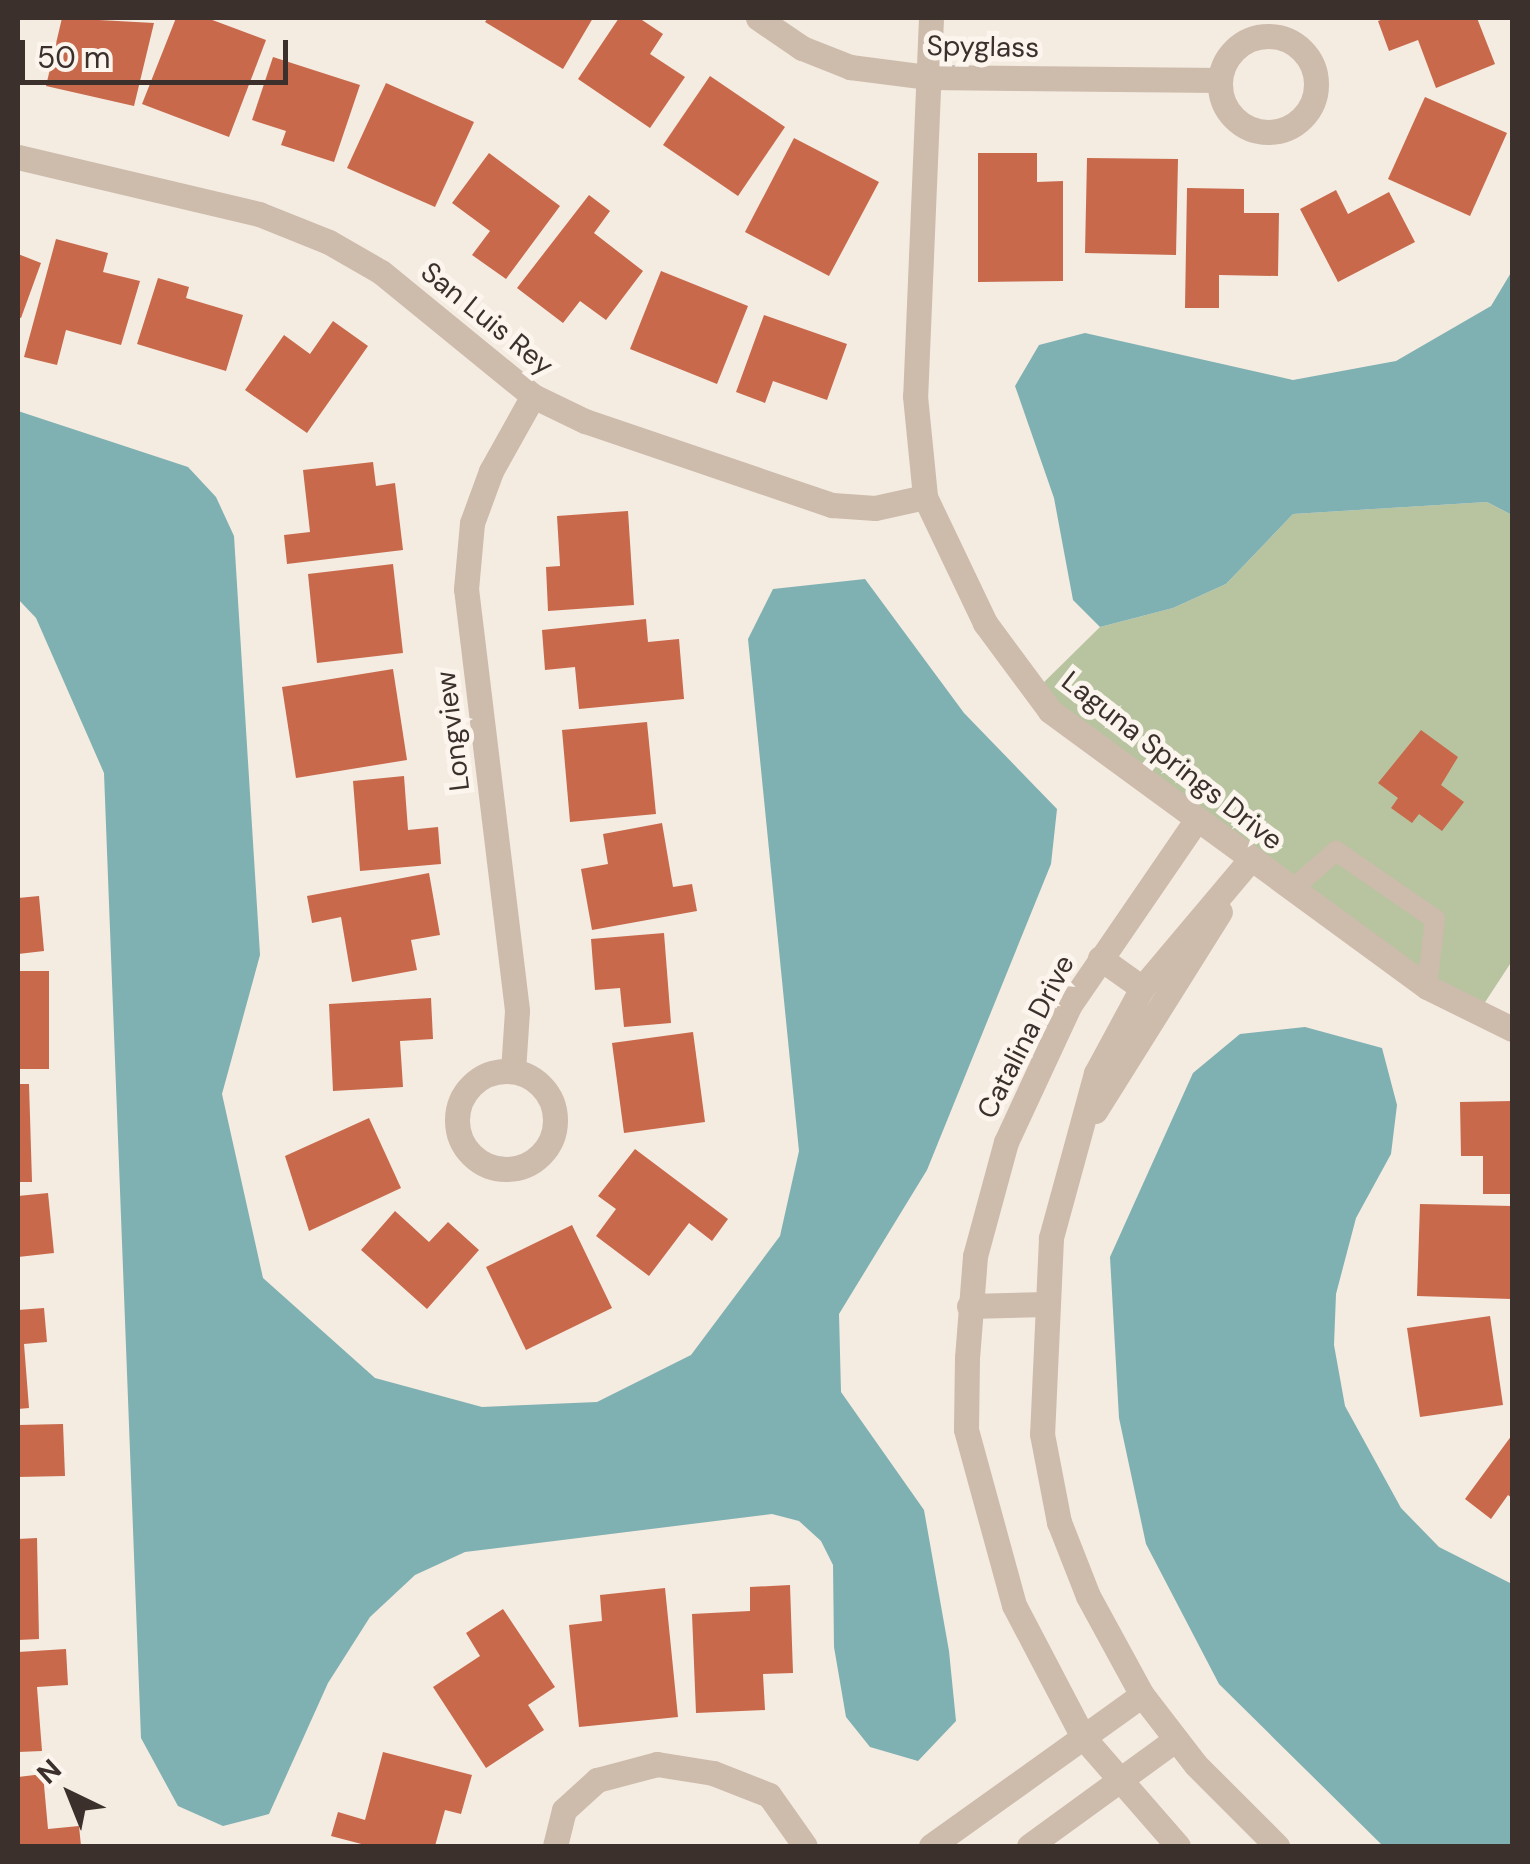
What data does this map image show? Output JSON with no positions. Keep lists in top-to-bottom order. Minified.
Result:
{"streets":{"street":["Spyglass","San Luis Rey","Longview","Laguna Springs Drive","Catalina Drive"]},"crossings":[["Spyglass","Laguna Springs Drive"],["San Luis Rey","Longview"],["San Luis Rey","Laguna Springs Drive"],["Laguna Springs Drive","Catalina Drive"]],"scale_bar":"50 m","north":"top left"}
